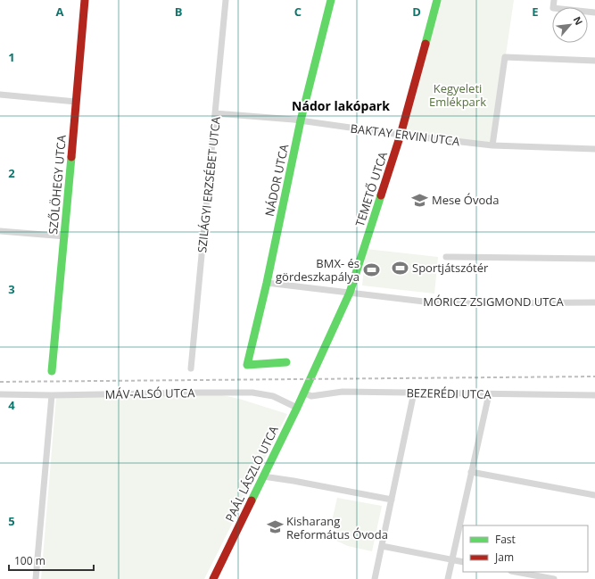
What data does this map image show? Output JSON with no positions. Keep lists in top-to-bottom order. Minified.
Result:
{"streets":{"street":["BAKTAY ERVIN UTCA","NÁDOR UTCA","SZŐLÖHEGY UTCA","SZILÁGYI ERZSÉBET UTCA","TEMETŐ UTCA","MÓRICZ ZSIGMOND UTCA","MÁV-ALSÓ UTCA","BEZERÉDI UTCA","PAÁL LÁSZLÓ UTCA"]},"crossings":[["BAKTAY ERVIN UTCA","NÁDOR UTCA"],["BAKTAY ERVIN UTCA","SZILÁGYI ERZSÉBET UTCA"],["BAKTAY ERVIN UTCA","TEMETŐ UTCA"],["NÁDOR UTCA","MÓRICZ ZSIGMOND UTCA"],["TEMETŐ UTCA","MÓRICZ ZSIGMOND UTCA"],["TEMETŐ UTCA","PAÁL LÁSZLÓ UTCA"],["MÁV-ALSÓ UTCA","PAÁL LÁSZLÓ UTCA"],["BEZERÉDI UTCA","PAÁL LÁSZLÓ UTCA"]],"districts":["Nádor lakópark"],"parks":["Kegyeleti Emlékpark"],"places":{"school or university":["Mese Óvoda","Kisharang Református Óvoda"],"sports":["Sportjátszótér","BMX- és gördeszkapálya"]},"legend":["Fast","Jam"],"scale_bar":"100 m","north":"top right","grid":{"columns":["A","B","C","D","E"],"rows":["1","2","3","4","5"]}}
